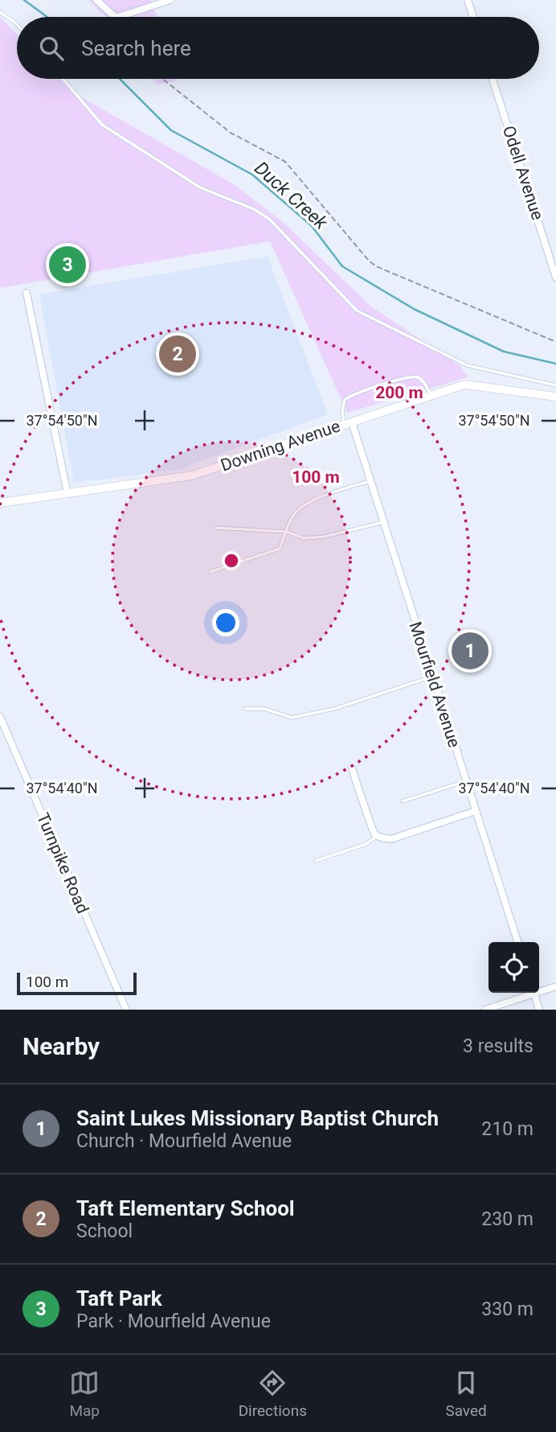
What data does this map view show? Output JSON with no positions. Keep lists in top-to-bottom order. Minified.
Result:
{"streets":{"street":["Odell Avenue","Downing Avenue","Mourfield Avenue","Turnpike Road"]},"crossings":[["Downing Avenue","Mourfield Avenue"]],"water":["Duck Creek"],"scale_bar":"100 m","page":{"search":"Search here","pins":["3","2","1"],"scale":"100 m","heading":["Nearby","3 results"],"list":[{"mark":"1","name":"Saint Lukes Missionary Baptist Church","note":"Church · Mourfield Avenue","value":"210 m"},{"mark":"2","name":"Taft Elementary School","note":"School","value":"230 m"},{"mark":"3","name":"Taft Park","note":"Park · Mourfield Avenue","value":"330 m"}],"nav":["Map","Directions","Saved"]},"coordinates":["37°54'50\"N","37°54'40\"N"],"rings":["200 m","100 m"]}
